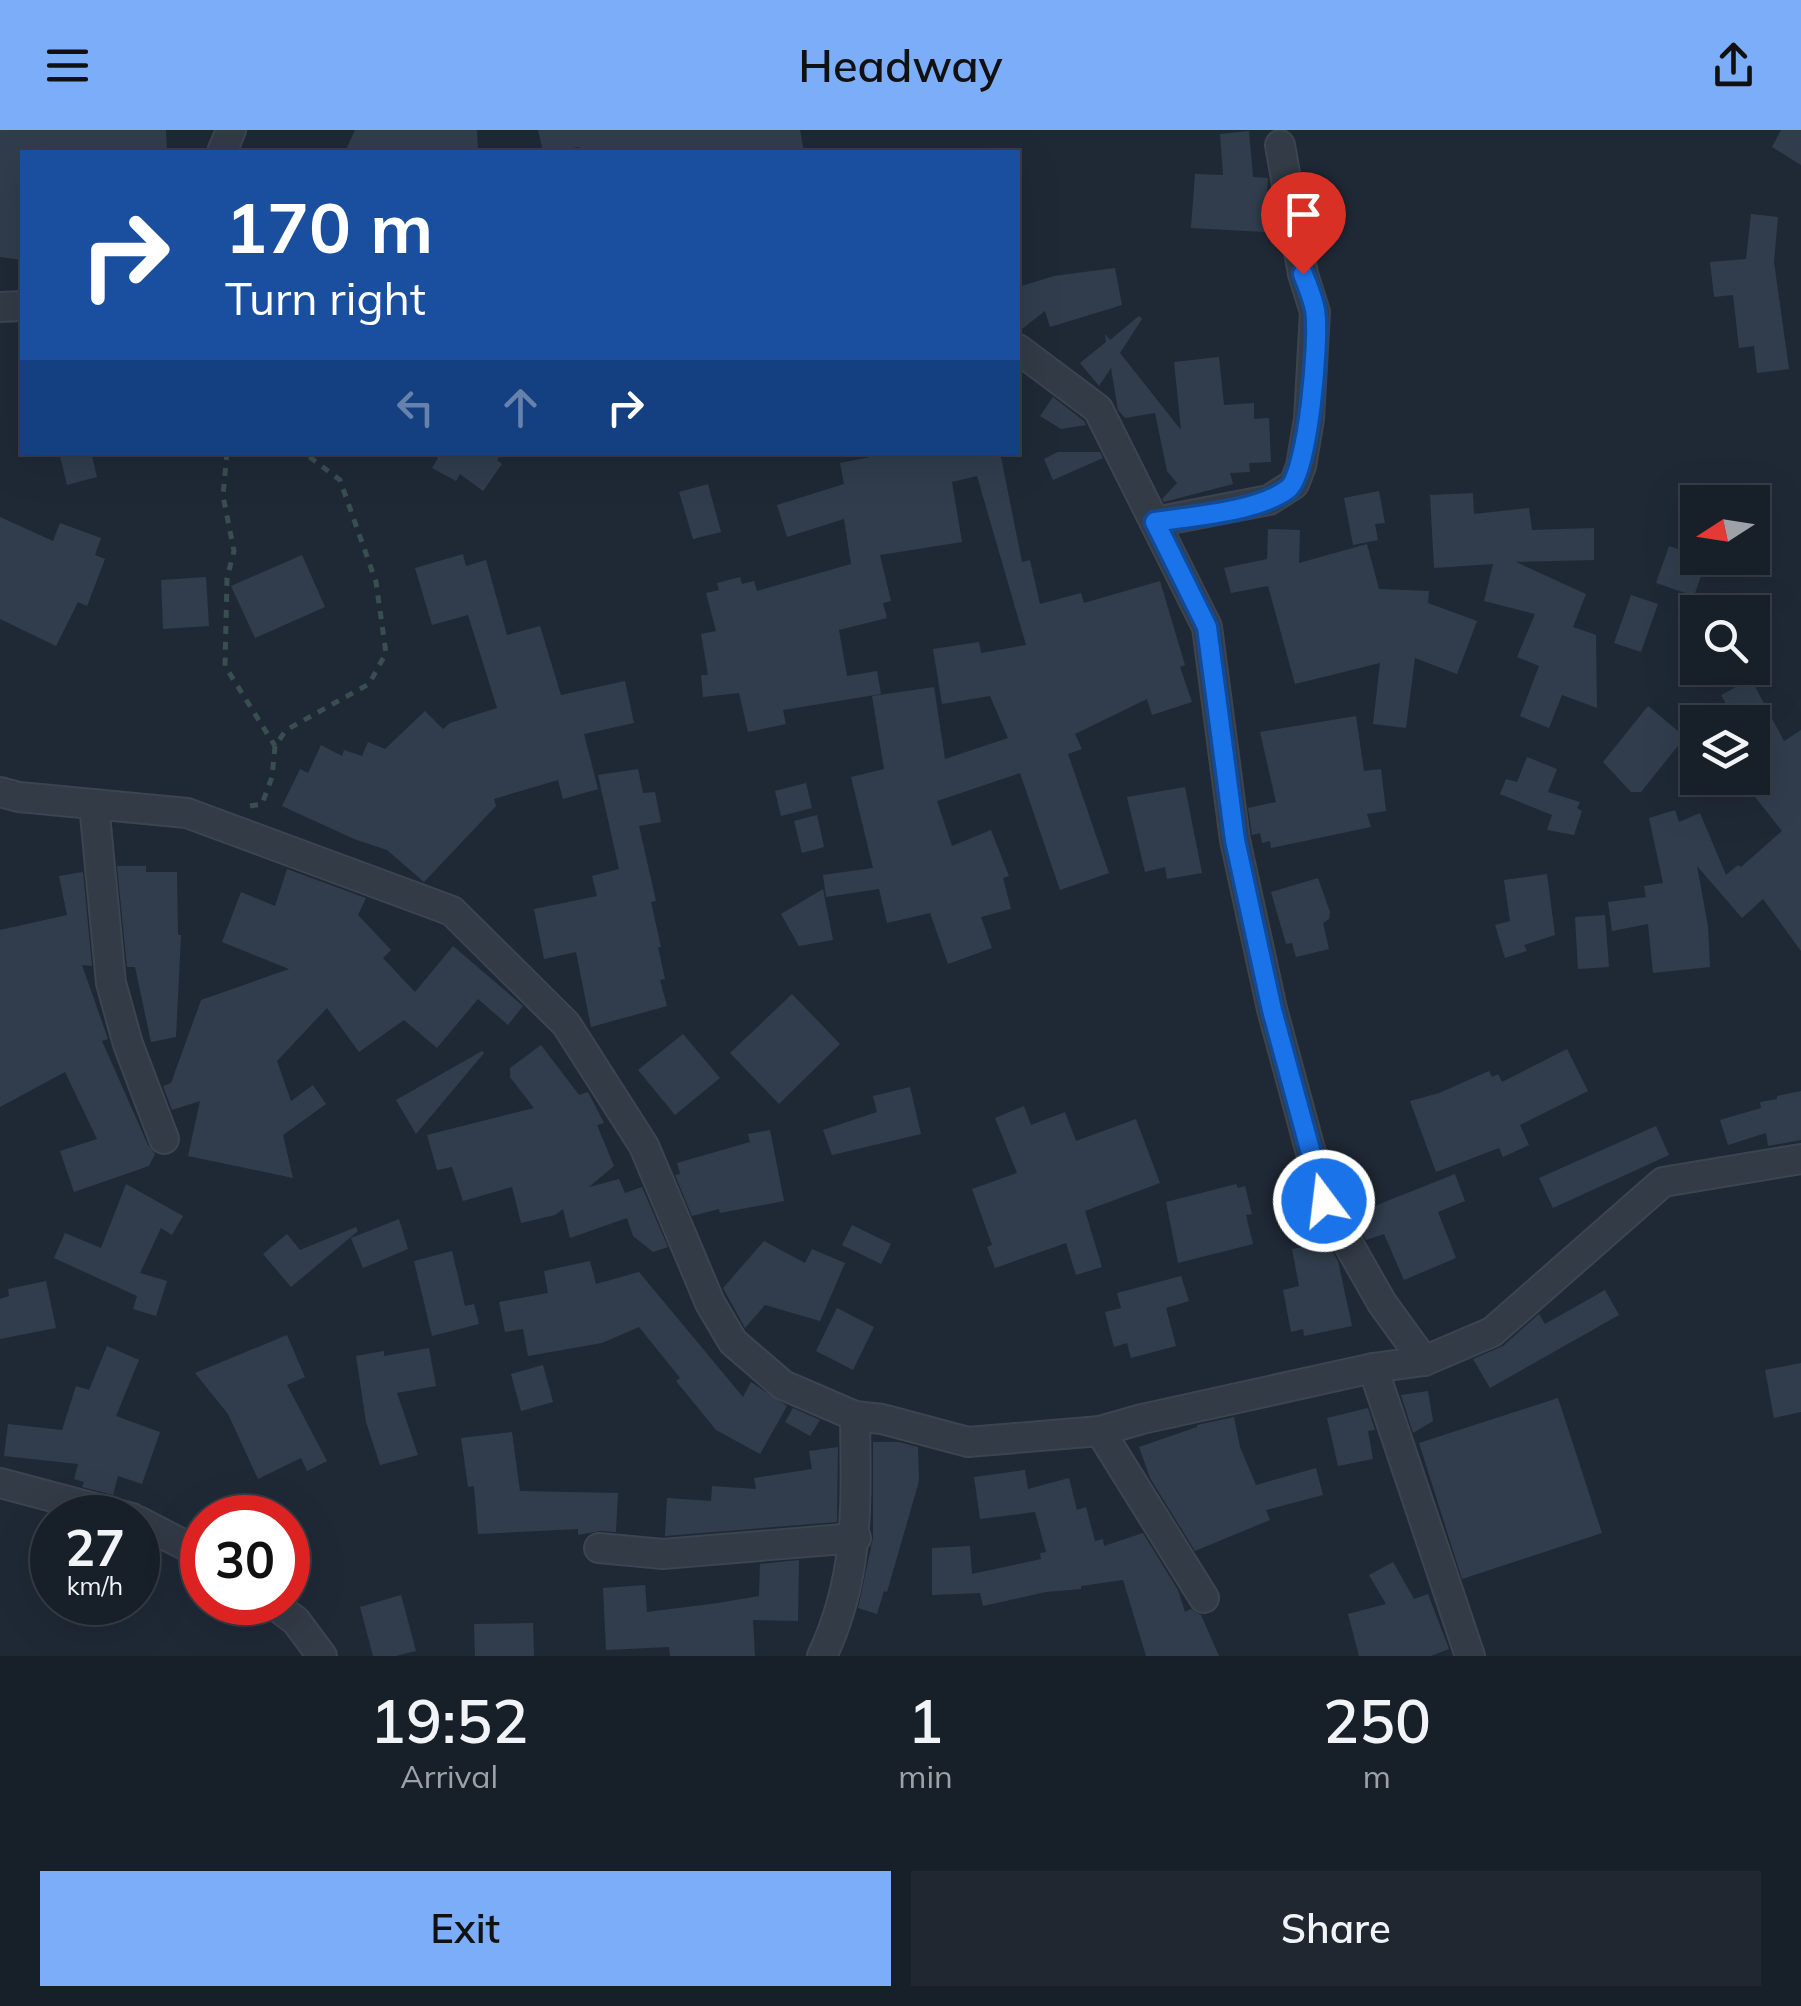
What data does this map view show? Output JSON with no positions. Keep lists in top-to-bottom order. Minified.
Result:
{"north":"left","page":{"header":"Headway","turn":["170 m","Turn right"],"speed":"27 km/h","limit":"30","eta":["19:52","Arrival","1","min","250","m"],"buttons":["Exit","Share"]}}
